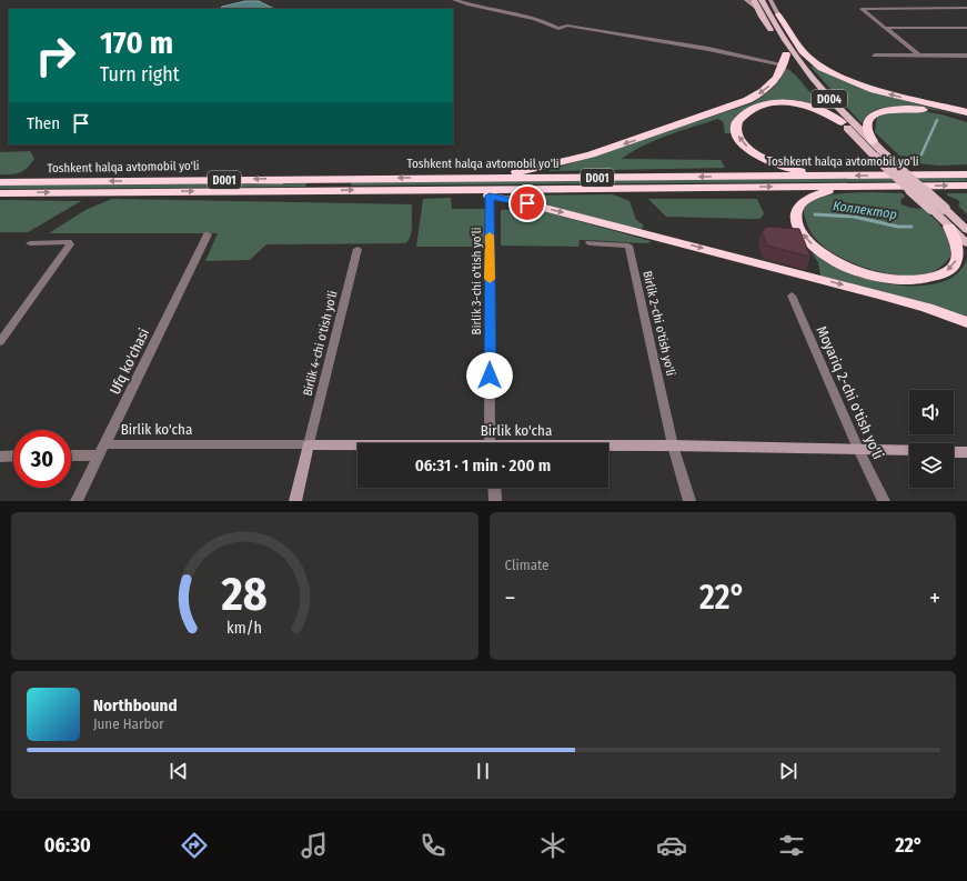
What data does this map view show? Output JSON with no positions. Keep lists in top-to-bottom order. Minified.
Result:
{"streets":{"highway":["Toshkent halqa avtomobil yo'li","D001"],"main road":["D004"],"street":["Birlik 3-chi o'tish yo'li","Birlik 2-chi o'tish yo'li","Birlik 4-chi o'tish yo'li","Ufq ko'chasi","Moyariq 2-chi o'tish yo'li","Birlik ko'cha"]},"crossings":[["Birlik 2-chi o'tish yo'li","Birlik ko'cha"],["Birlik 4-chi o'tish yo'li","Birlik ko'cha"],["Ufq ko'chasi","Birlik ko'cha"],["Moyariq 2-chi o'tish yo'li","Birlik ko'cha"]],"water":["Коллектор"],"page":{"turn":["170 m","Turn right"],"then":"Then","limit":"30","trip":"06:31 · 1 min · 200 m","tile":"Climate","heat":["−","22°","+"],"song":["Northbound","June Harbor"],"tabs":["06:30","22°"],"gauge":["28","km/h"]}}
